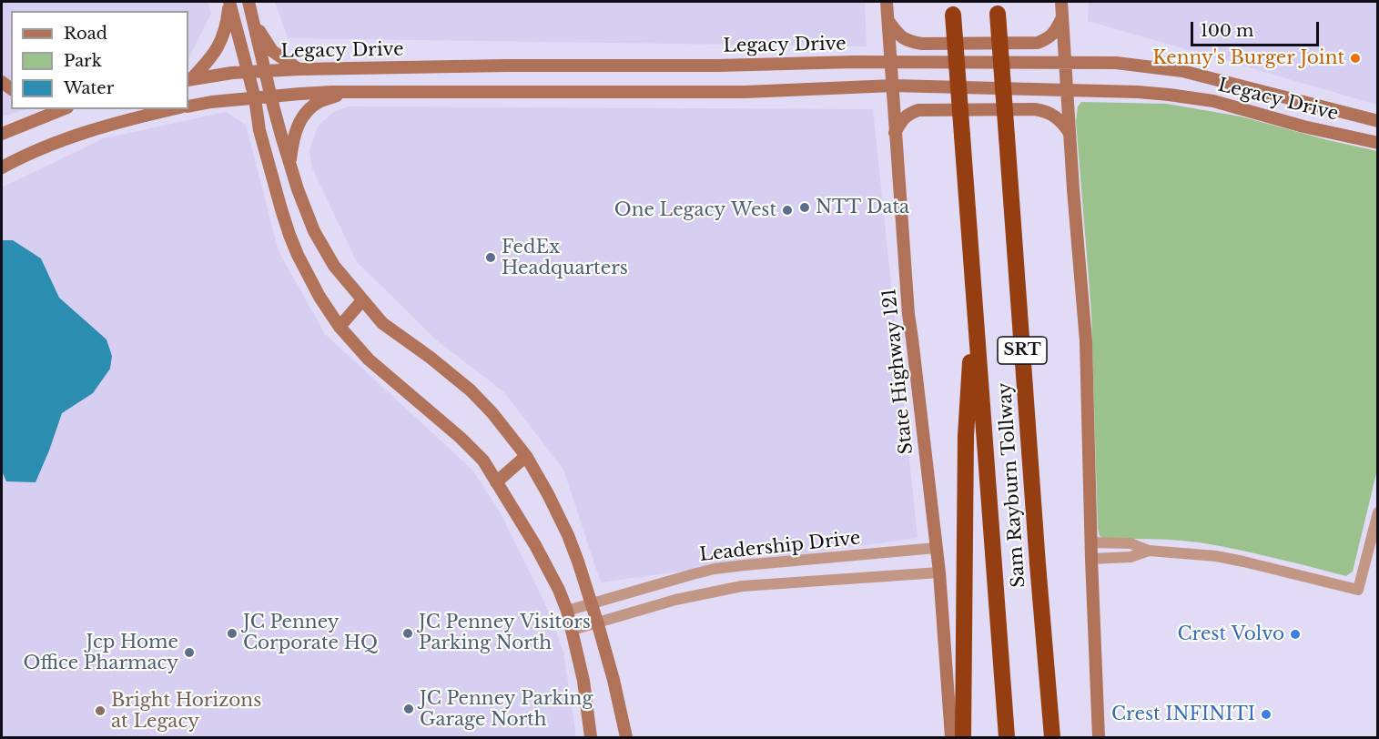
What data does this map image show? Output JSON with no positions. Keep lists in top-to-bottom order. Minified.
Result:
{"streets":{"highway":["SRT","Sam Rayburn Tollway"],"main road":["Legacy Drive","State Highway 121"],"street":["Leadership Drive"]},"crossings":[["Legacy Drive","State Highway 121"],["State Highway 121","Leadership Drive"]],"places":["Kenny's Burger Joint","NTT Data","One Legacy West","FedEx Headquarters","JC Penney Corporate HQ","JC Penney Visitors Parking North","Crest Volvo","Jcp Home Office Pharmacy","JC Penney Parking Garage North","Bright Horizons at Legacy","Crest INFINITI"],"legend":["Road","Park","Water"],"scale_bar":"100 m"}
